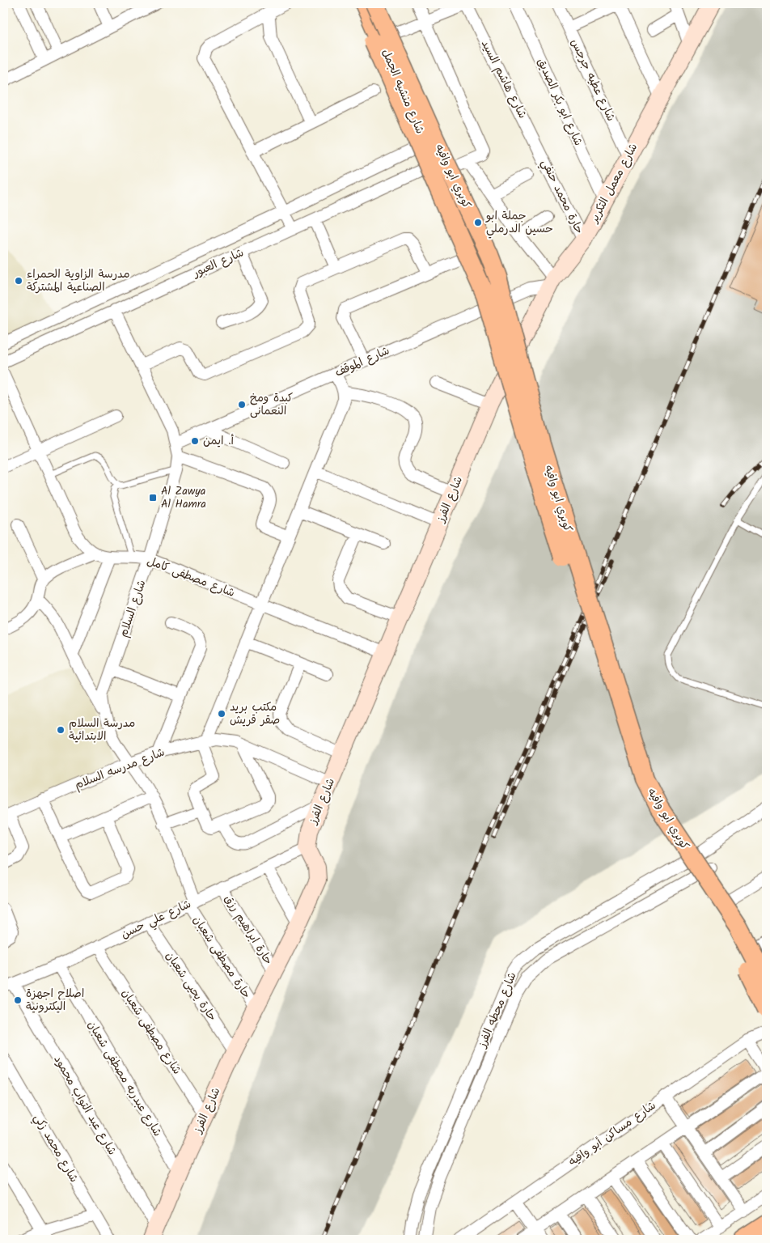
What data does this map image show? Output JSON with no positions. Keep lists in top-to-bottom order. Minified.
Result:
{"streets":{"main road":["شارع منشيه الجمل","كوبري ابو وافيه"],"street":["شارع هاشم السيد","شارع عطيه جرجس","شارع ابو بكر الصديق","شارع معمل التكرير","حارة محمد حنفي","شارع العبور","شارع الموقف","شارع الفرز","شارع مصطفى كامل","شارع السلام","شارع مدرسه السلام","شارع علي حسن","حارة ابراهيم رزق","حارة مصطفى شعبان","حارة يحيى شعبان","شارع محطه الفرز","شارع مصطفى شعبان","شارع عبدربه مصطفى شعبان","شارع عبد التواب محمود","شارع مساكن أبو وافيه","شارع محمد زكي"]},"crossings":[["شارع هاشم السيد","حارة محمد حنفي"],["شارع عطيه جرجس","شارع معمل التكرير"],["شارع منشيه الجمل","كوبري ابو وافيه"],["شارع منشيه الجمل","شارع معمل التكرير"],["شارع منشيه الجمل","شارع العبور"],["شارع منشيه الجمل","شارع الموقف"],["شارع منشيه الجمل","شارع الفرز"],["شارع ابو بكر الصديق","شارع معمل التكرير"],["شارع معمل التكرير","حارة محمد حنفي"],["شارع معمل التكرير","شارع الموقف"],["شارع معمل التكرير","شارع الفرز"],["شارع العبور","شارع السلام"],["شارع الموقف","شارع السلام"],["شارع الفرز","شارع مصطفى كامل"],["شارع الفرز","شارع مدرسه السلام"],["شارع الفرز","شارع علي حسن"],["شارع الفرز","حارة ابراهيم رزق"],["شارع الفرز","حارة مصطفى شعبان"],["شارع الفرز","حارة يحيى شعبان"],["شارع الفرز","شارع مصطفى شعبان"],["شارع الفرز","شارع عبدربه مصطفى شعبان"],["شارع الفرز","شارع عبد التواب محمود"],["شارع مصطفى كامل","شارع السلام"],["شارع السلام","شارع مدرسه السلام"],["شارع السلام","شارع علي حسن"],["شارع السلام","حارة مصطفى شعبان"],["شارع علي حسن","حارة ابراهيم رزق"],["شارع علي حسن","حارة مصطفى شعبان"],["شارع علي حسن","حارة يحيى شعبان"],["شارع علي حسن","شارع مصطفى شعبان"],["شارع علي حسن","شارع عبدربه مصطفى شعبان"],["شارع علي حسن","شارع عبد التواب محمود"]],"places":{"other":["جملة ابو حسين الدرملي","مدرسة الزاوية الحمراء الصناعية المشتركة","كبدة ومخ النعمانى","أ. ايمن","مكتب بريد صقر قريش","مدرسة السلام الابتدائية","اصلاح اجهزة اليكترونية"],"transit":["Al Zawya Al Hamra"]}}
